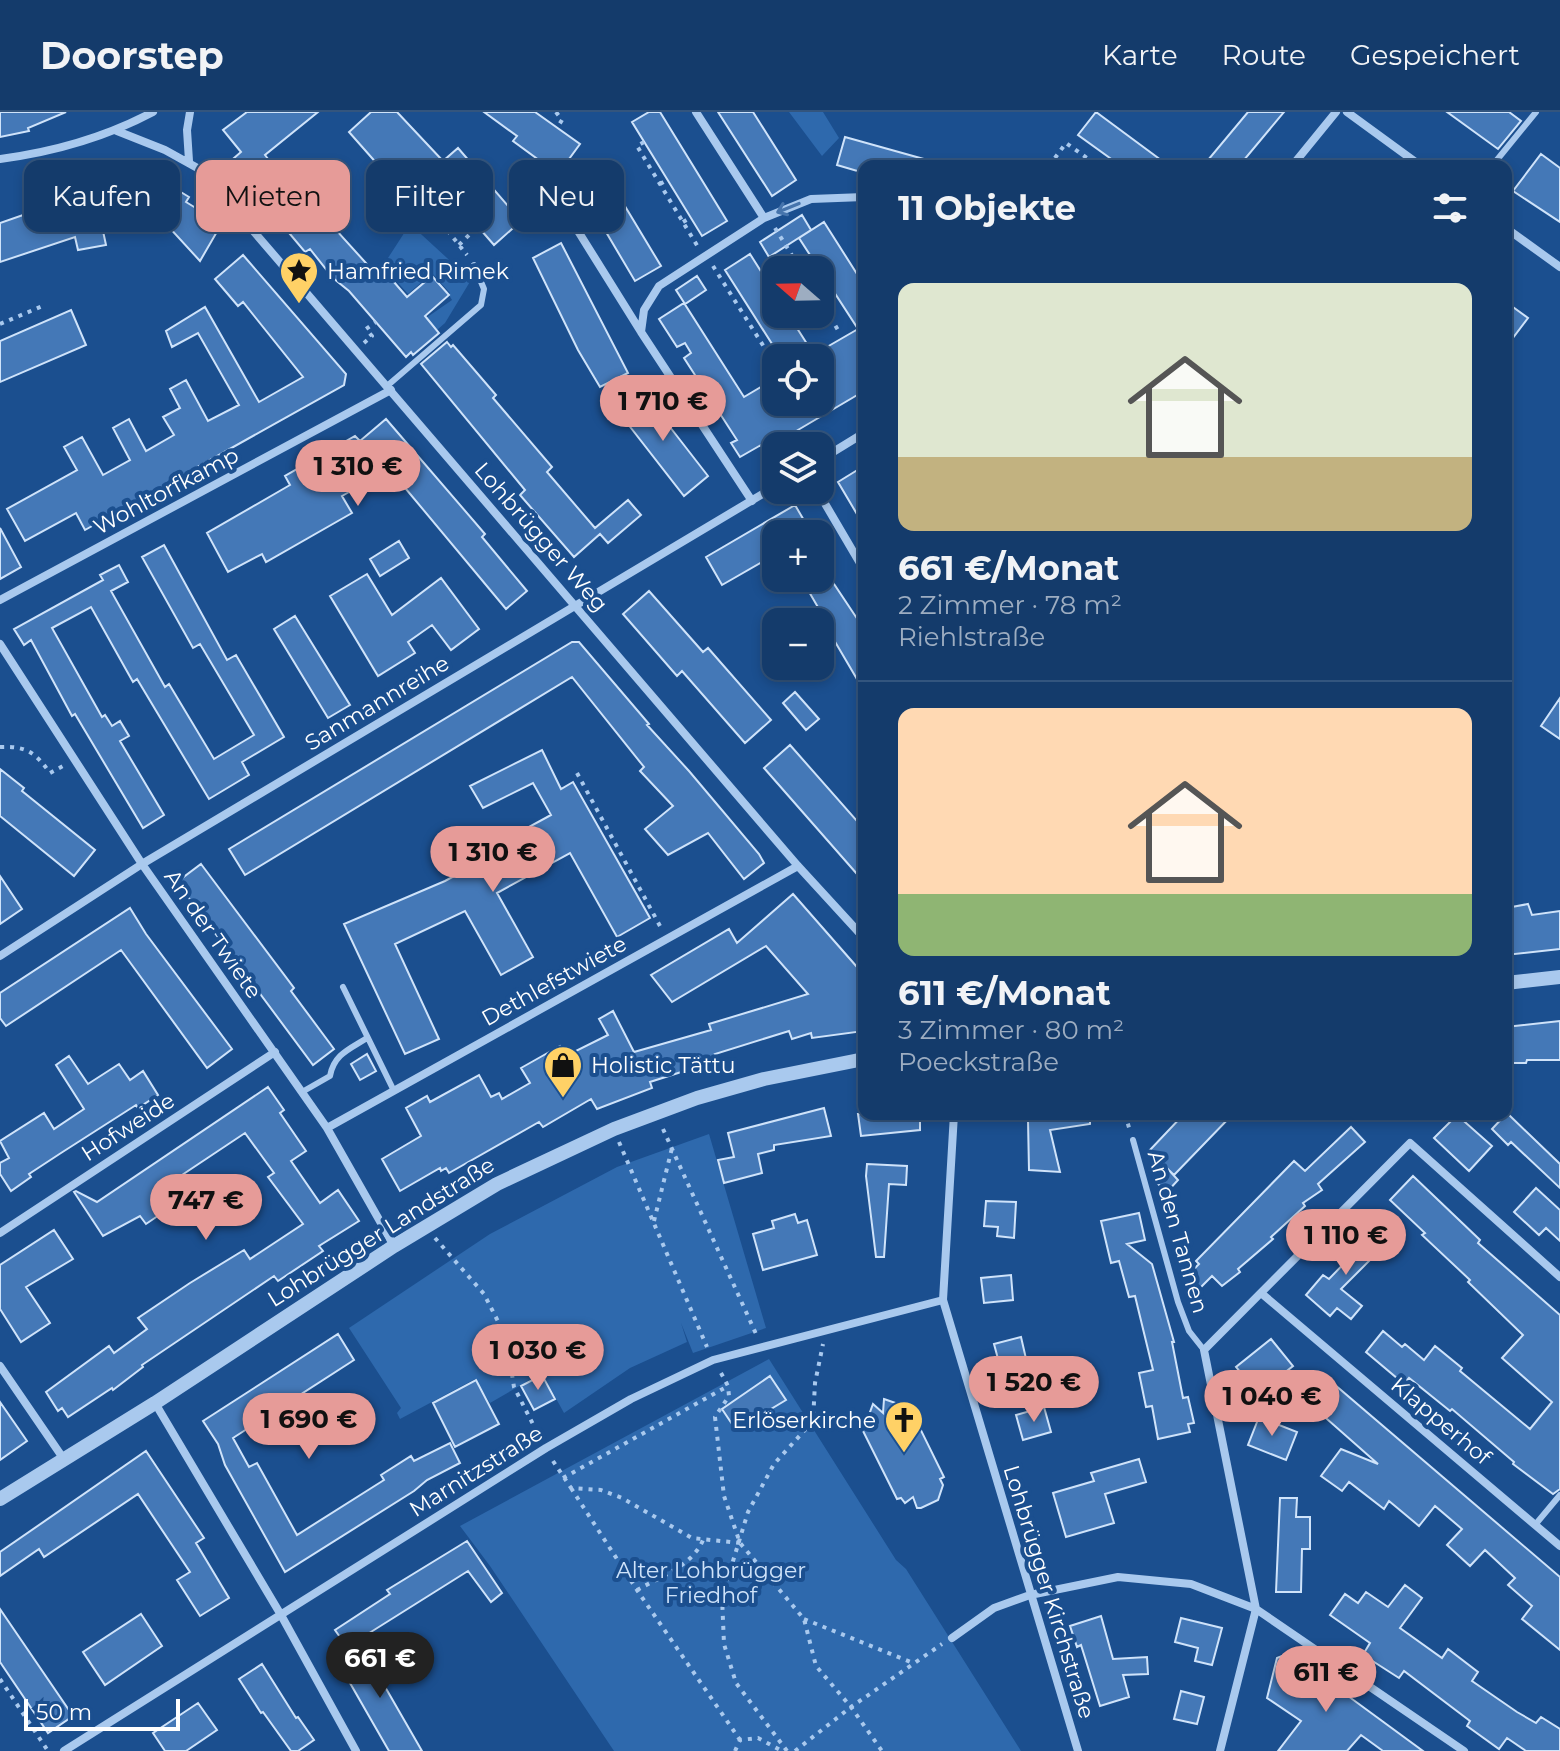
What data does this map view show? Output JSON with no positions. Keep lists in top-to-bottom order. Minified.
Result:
{"streets":{"street":["Wohltorfkamp","Lohbrügger Weg","Sanmannreihe","An der Twiete","Dethlefstwiete","Hofweide","Lohbrügger Landstraße","An den Tannen","Klapperhof","Marnitzstraße","Lohbrügger Kirchstraße"]},"crossings":[["Wohltorfkamp","Lohbrügger Weg"],["Lohbrügger Weg","Sanmannreihe"],["Lohbrügger Weg","Dethlefstwiete"],["Sanmannreihe","An der Twiete"],["An der Twiete","Dethlefstwiete"],["An der Twiete","Hofweide"],["An der Twiete","Lohbrügger Landstraße"],["Marnitzstraße","Lohbrügger Kirchstraße"]],"parks":["Alter Lohbrügger Friedhof"],"places":{"place":["Hamfried Rimek"],"shop":["Holistic Tättu"],"church":["Erlöserkirche"]},"scale_bar":"50 m","north":"left","page":{"header":"Doorstep","nav":["Karte","Route","Gespeichert"],"chip":["Kaufen","Mieten","Filter","Neu"],"heading":"11 Objekte","map_buttons":["+","−"],"list":[{"name":"661 €/Monat","note":"2 Zimmer · 78 m² · Riehlstraße"},{"name":"611 €/Monat","note":"3 Zimmer · 80 m² · Poeckstraße"}],"price":["1 710 €","1 310 €","1 310 €","747 €","1 110 €","1 030 €","1 520 €","1 040 €","1 690 €","661 €","611 €"],"scale":"50 m"}}
